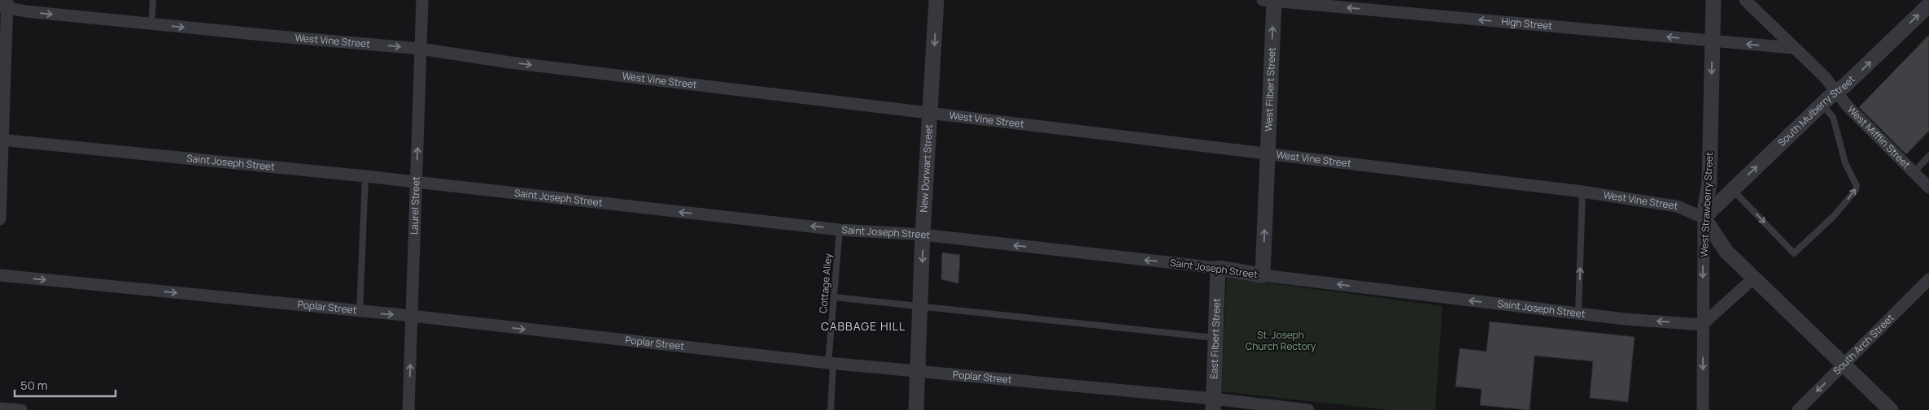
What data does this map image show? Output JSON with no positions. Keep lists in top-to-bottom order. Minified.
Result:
{"streets":{"street":["High Street","West Vine Street","West Filbert Street","South Mulberry Street","West Mifflin Street","Saint Joseph Street","New Dorwart Street","West Strawberry Street","Laurel Street","Poplar Street","East Filbert Street","South Arch Street"],"lane":["Cottage Alley"]},"crossings":[["High Street","West Filbert Street"],["High Street","West Mifflin Street"],["High Street","West Strawberry Street"],["West Vine Street","West Filbert Street"],["West Vine Street","South Mulberry Street"],["West Vine Street","New Dorwart Street"],["West Vine Street","West Strawberry Street"],["West Vine Street","Laurel Street"],["West Filbert Street","Saint Joseph Street"],["South Mulberry Street","West Mifflin Street"],["South Mulberry Street","West Strawberry Street"],["Saint Joseph Street","New Dorwart Street"],["Saint Joseph Street","West Strawberry Street"],["Saint Joseph Street","Laurel Street"],["Saint Joseph Street","Cottage Alley"],["Saint Joseph Street","East Filbert Street"],["New Dorwart Street","Poplar Street"],["Laurel Street","Poplar Street"],["Cottage Alley","Poplar Street"],["Poplar Street","East Filbert Street"]],"one_way":["High Street","West Vine Street","West Filbert Street","South Mulberry Street","Saint Joseph Street","New Dorwart Street","West Strawberry Street","Laurel Street","Poplar Street","South Arch Street"],"districts":["CABBAGE HILL"],"parks":["St. Joseph Church Rectory"],"scale_bar":"50 m"}
